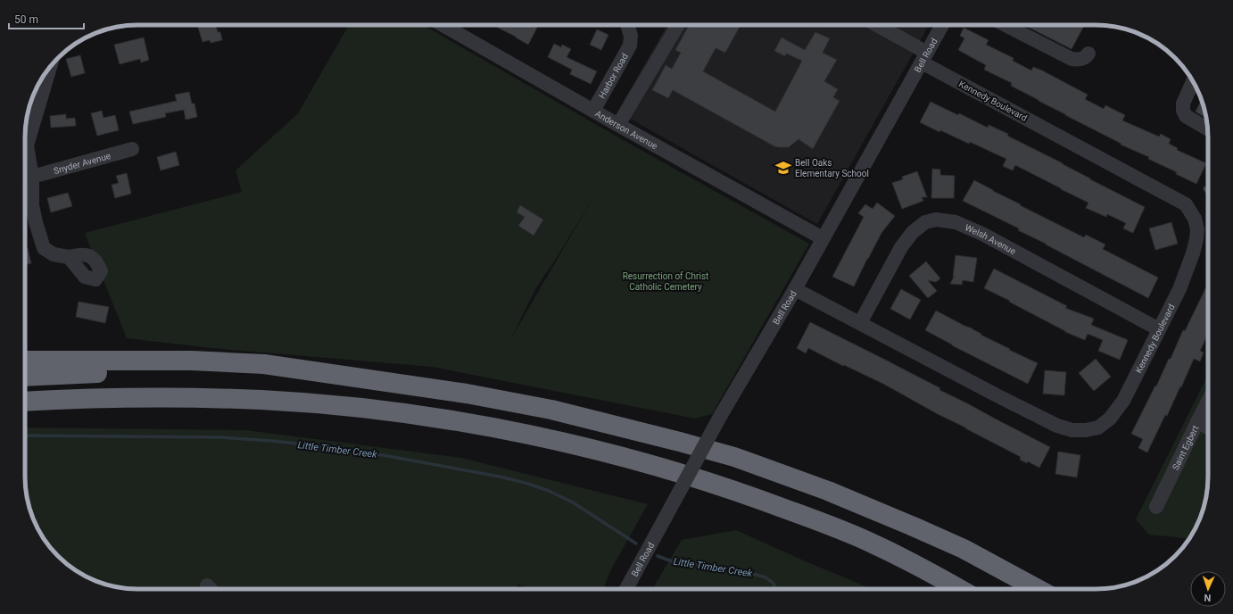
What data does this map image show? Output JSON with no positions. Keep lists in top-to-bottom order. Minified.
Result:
{"streets":{"street":["Bell Road","Harbor Road","Kennedy Boulevard","Anderson Avenue","Snyder Avenue","Welsh Avenue","Saint Egbert"]},"crossings":[["Bell Road","Kennedy Boulevard"],["Bell Road","Anderson Avenue"],["Harbor Road","Anderson Avenue"],["Kennedy Boulevard","Welsh Avenue"]],"water":["Little Timber Creek"],"parks":["Resurrection of Christ Catholic Cemetery"],"places":{"school or university":["Bell Oaks Elementary School"]},"scale_bar":"50 m","north":"bottom"}
